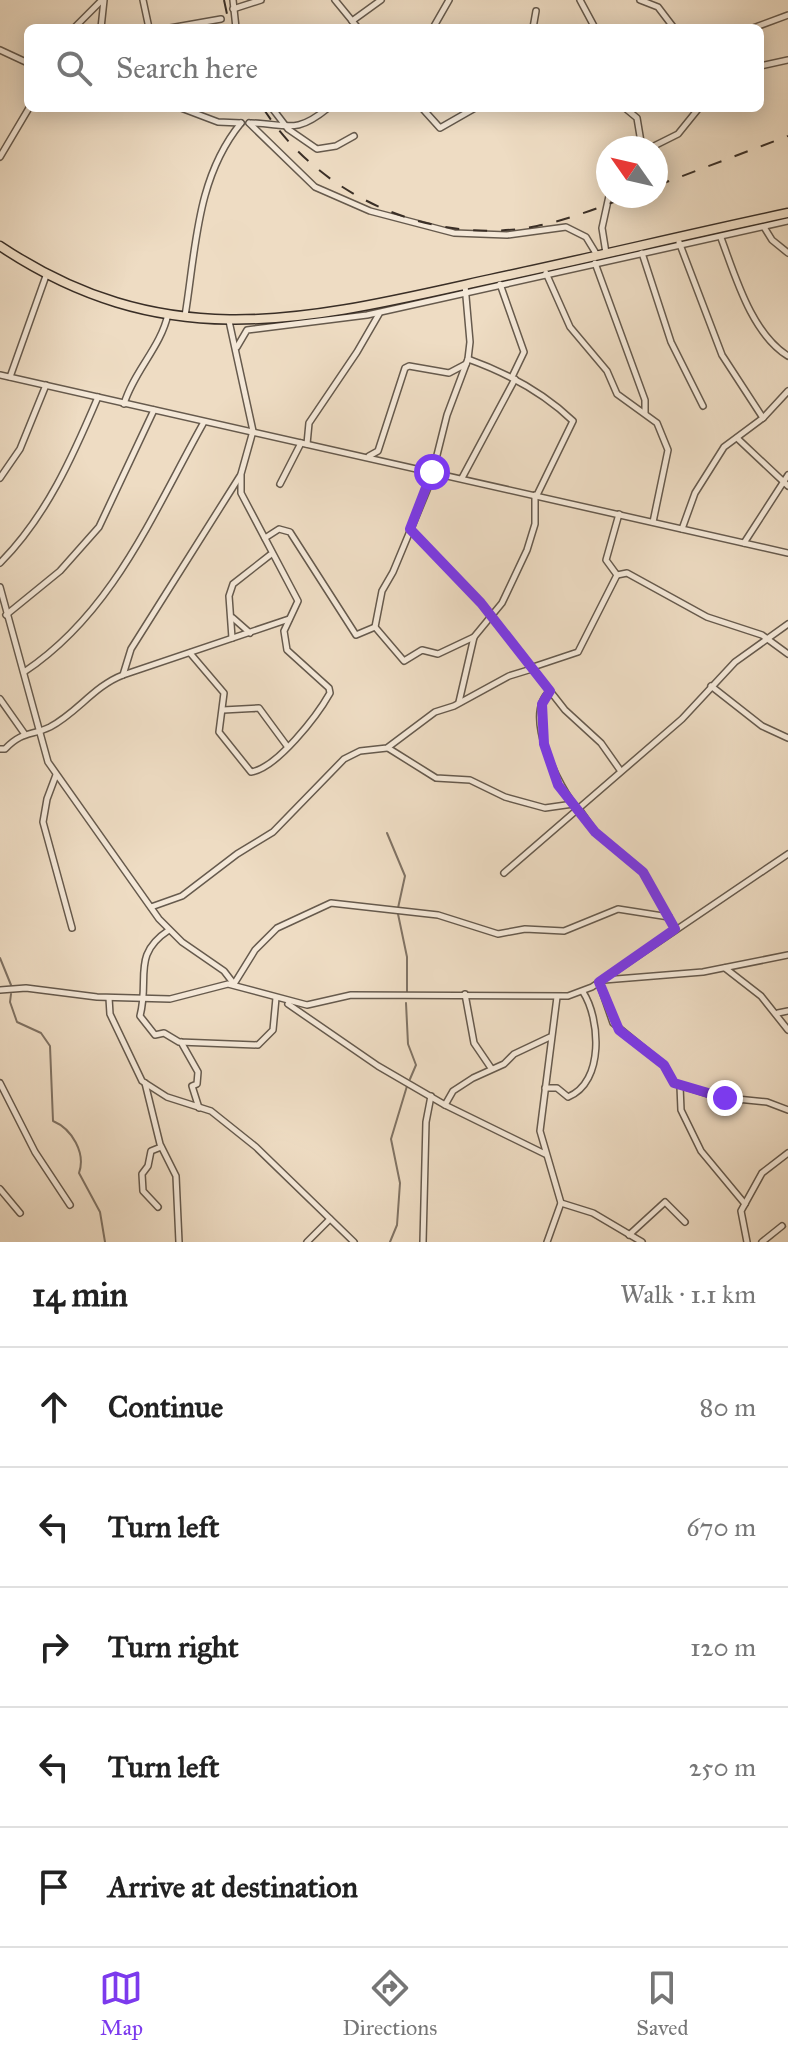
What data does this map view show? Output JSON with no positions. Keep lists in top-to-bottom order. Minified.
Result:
{"north":"top left","page":{"search":"Search here","heading":["14 min","Walk · 1.1 km"],"list":[["Continue","80 m"],["Turn left","670 m"],["Turn right","120 m"],["Turn left","250 m"],"Arrive at destination"],"nav":["Map","Directions","Saved"]}}
